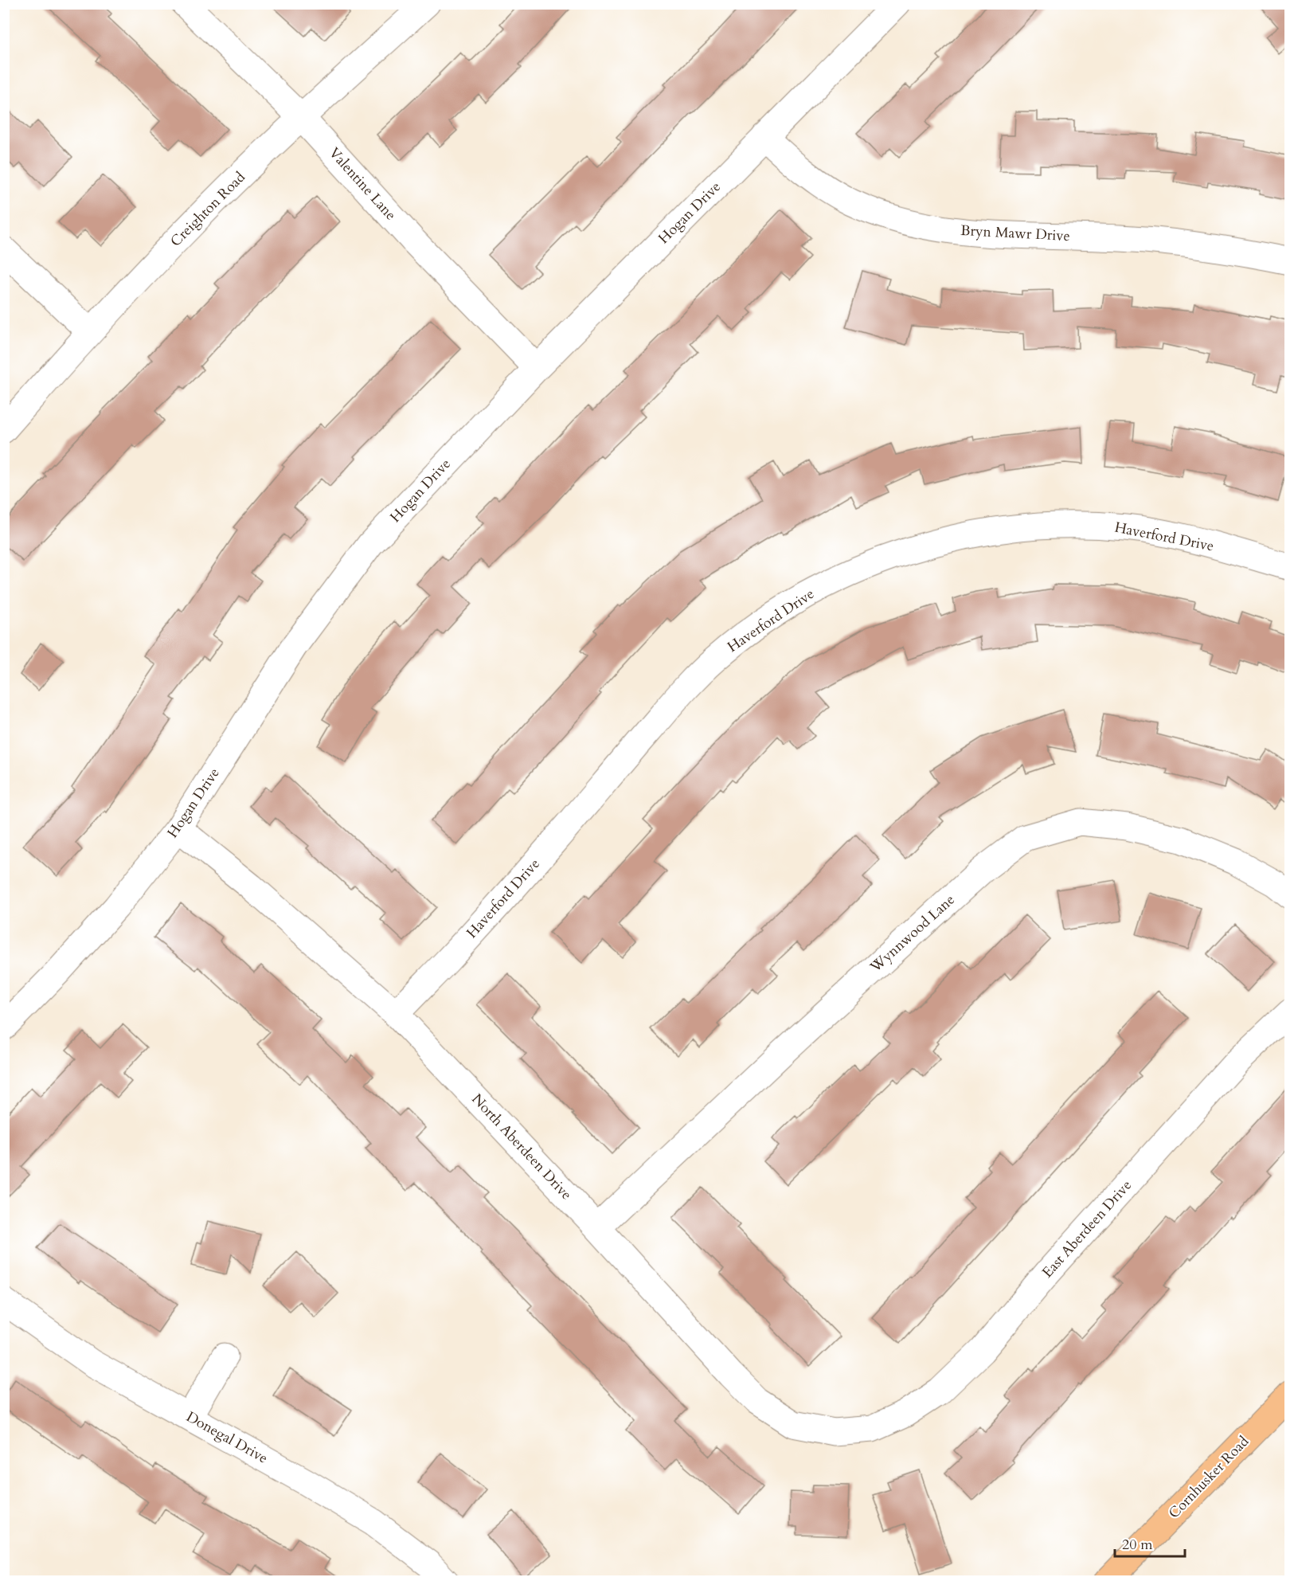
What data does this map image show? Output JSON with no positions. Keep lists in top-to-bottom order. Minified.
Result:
{"streets":{"main road":["Cornhusker Road"],"street":["Valentine Lane","Creighton Road","Hogan Drive","Bryn Mawr Drive","Haverford Drive","Wynnwood Lane","North Aberdeen Drive","East Aberdeen Drive","Donegal Drive"]},"crossings":[["Valentine Lane","Creighton Road"],["Valentine Lane","Hogan Drive"],["Hogan Drive","Bryn Mawr Drive"],["Hogan Drive","North Aberdeen Drive"],["Haverford Drive","North Aberdeen Drive"],["Wynnwood Lane","North Aberdeen Drive"],["North Aberdeen Drive","East Aberdeen Drive"]],"scale_bar":"20 m"}
